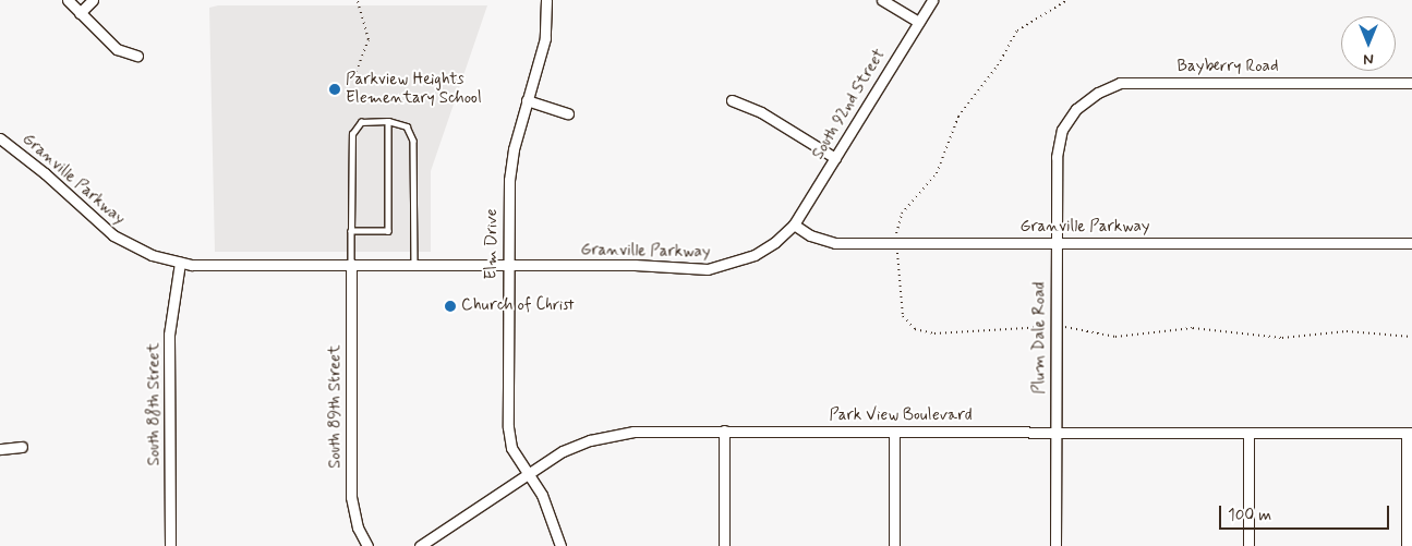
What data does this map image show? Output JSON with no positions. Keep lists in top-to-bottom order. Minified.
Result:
{"streets":{"street":["Bayberry Road","South 92nd Street","Granville Parkway","Elm Drive","Plum Dale Road","South 88th Street","South 89th Street","Park View Boulevard"]},"crossings":[["Bayberry Road","Plum Dale Road"],["South 92nd Street","Granville Parkway"],["Granville Parkway","Elm Drive"],["Granville Parkway","Plum Dale Road"],["Granville Parkway","South 88th Street"],["Granville Parkway","South 89th Street"],["Elm Drive","Park View Boulevard"],["Plum Dale Road","Park View Boulevard"]],"places":["Parkview Heights Elementary School","Church of Christ"],"scale_bar":"100 m","north":"bottom"}
